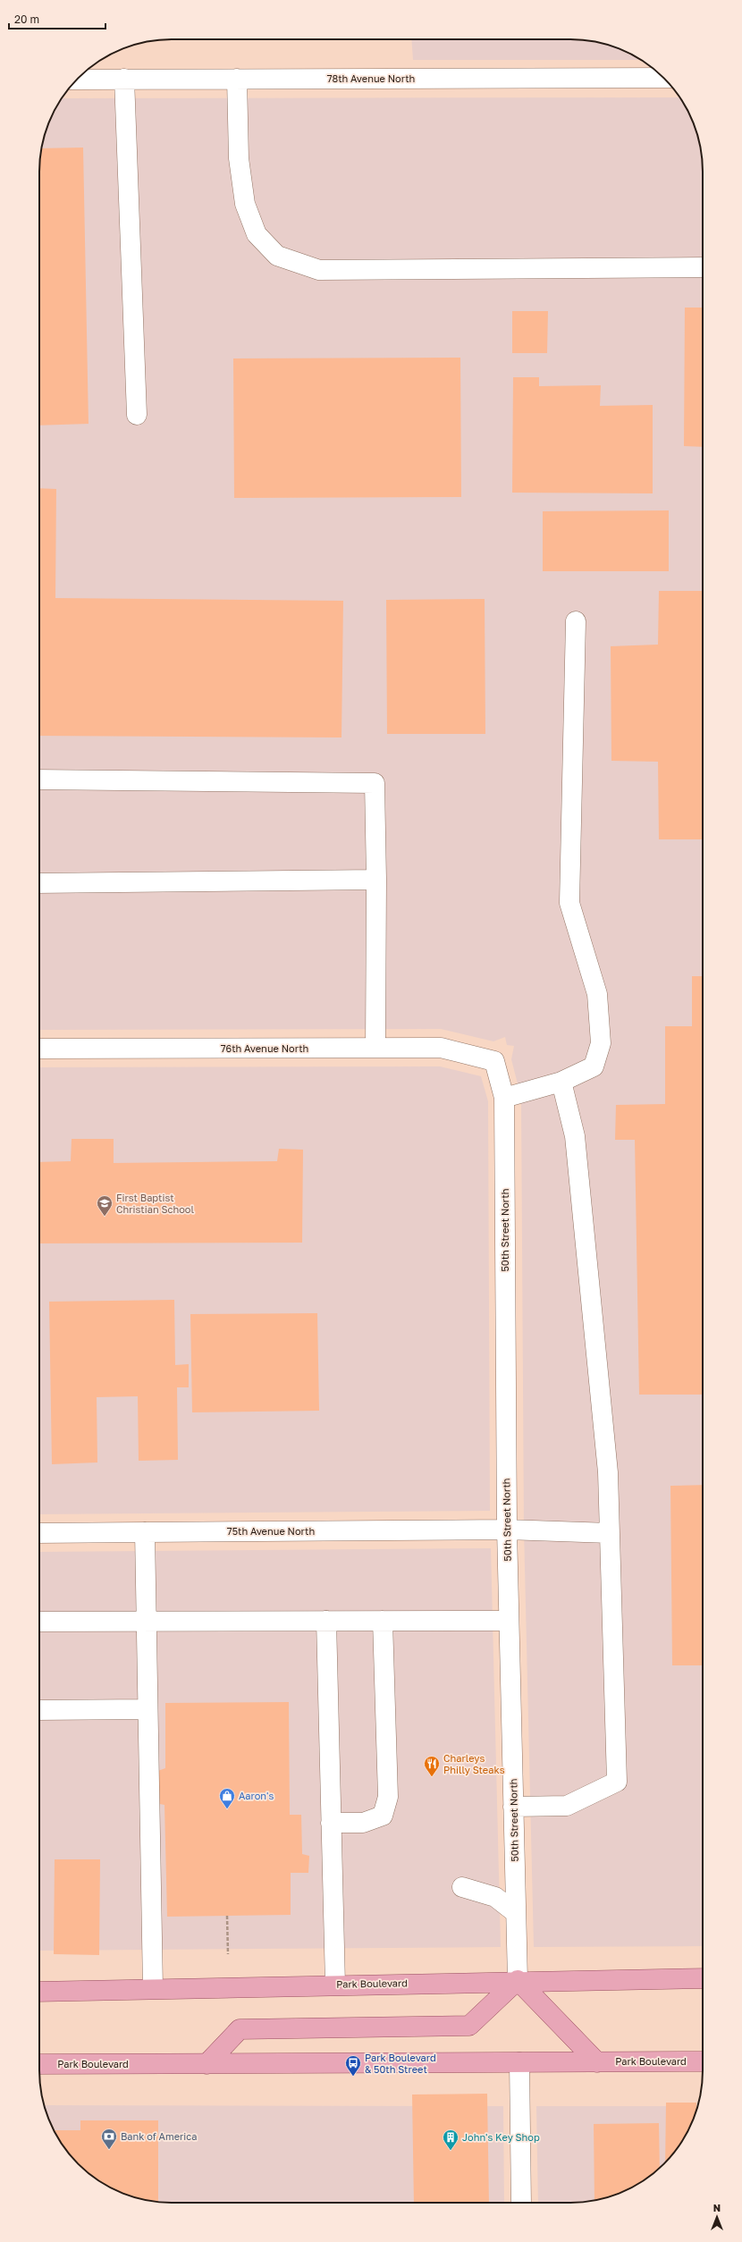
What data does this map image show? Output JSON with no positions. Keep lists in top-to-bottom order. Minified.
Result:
{"streets":{"main road":["Park Boulevard"],"street":["78th Avenue North","76th Avenue North","50th Street North","75th Avenue North"]},"crossings":[["76th Avenue North","50th Street North"],["50th Street North","75th Avenue North"],["50th Street North","Park Boulevard"]],"places":{"school or university":["First Baptist Christian School"],"restaurant":["Charleys Philly Steaks"],"shop":["Aaron's"],"bus stop":["Park Boulevard & 50th Street"],"bank":["Bank of America"],"building":["John's Key Shop"]},"scale_bar":"20 m","north":"top"}
